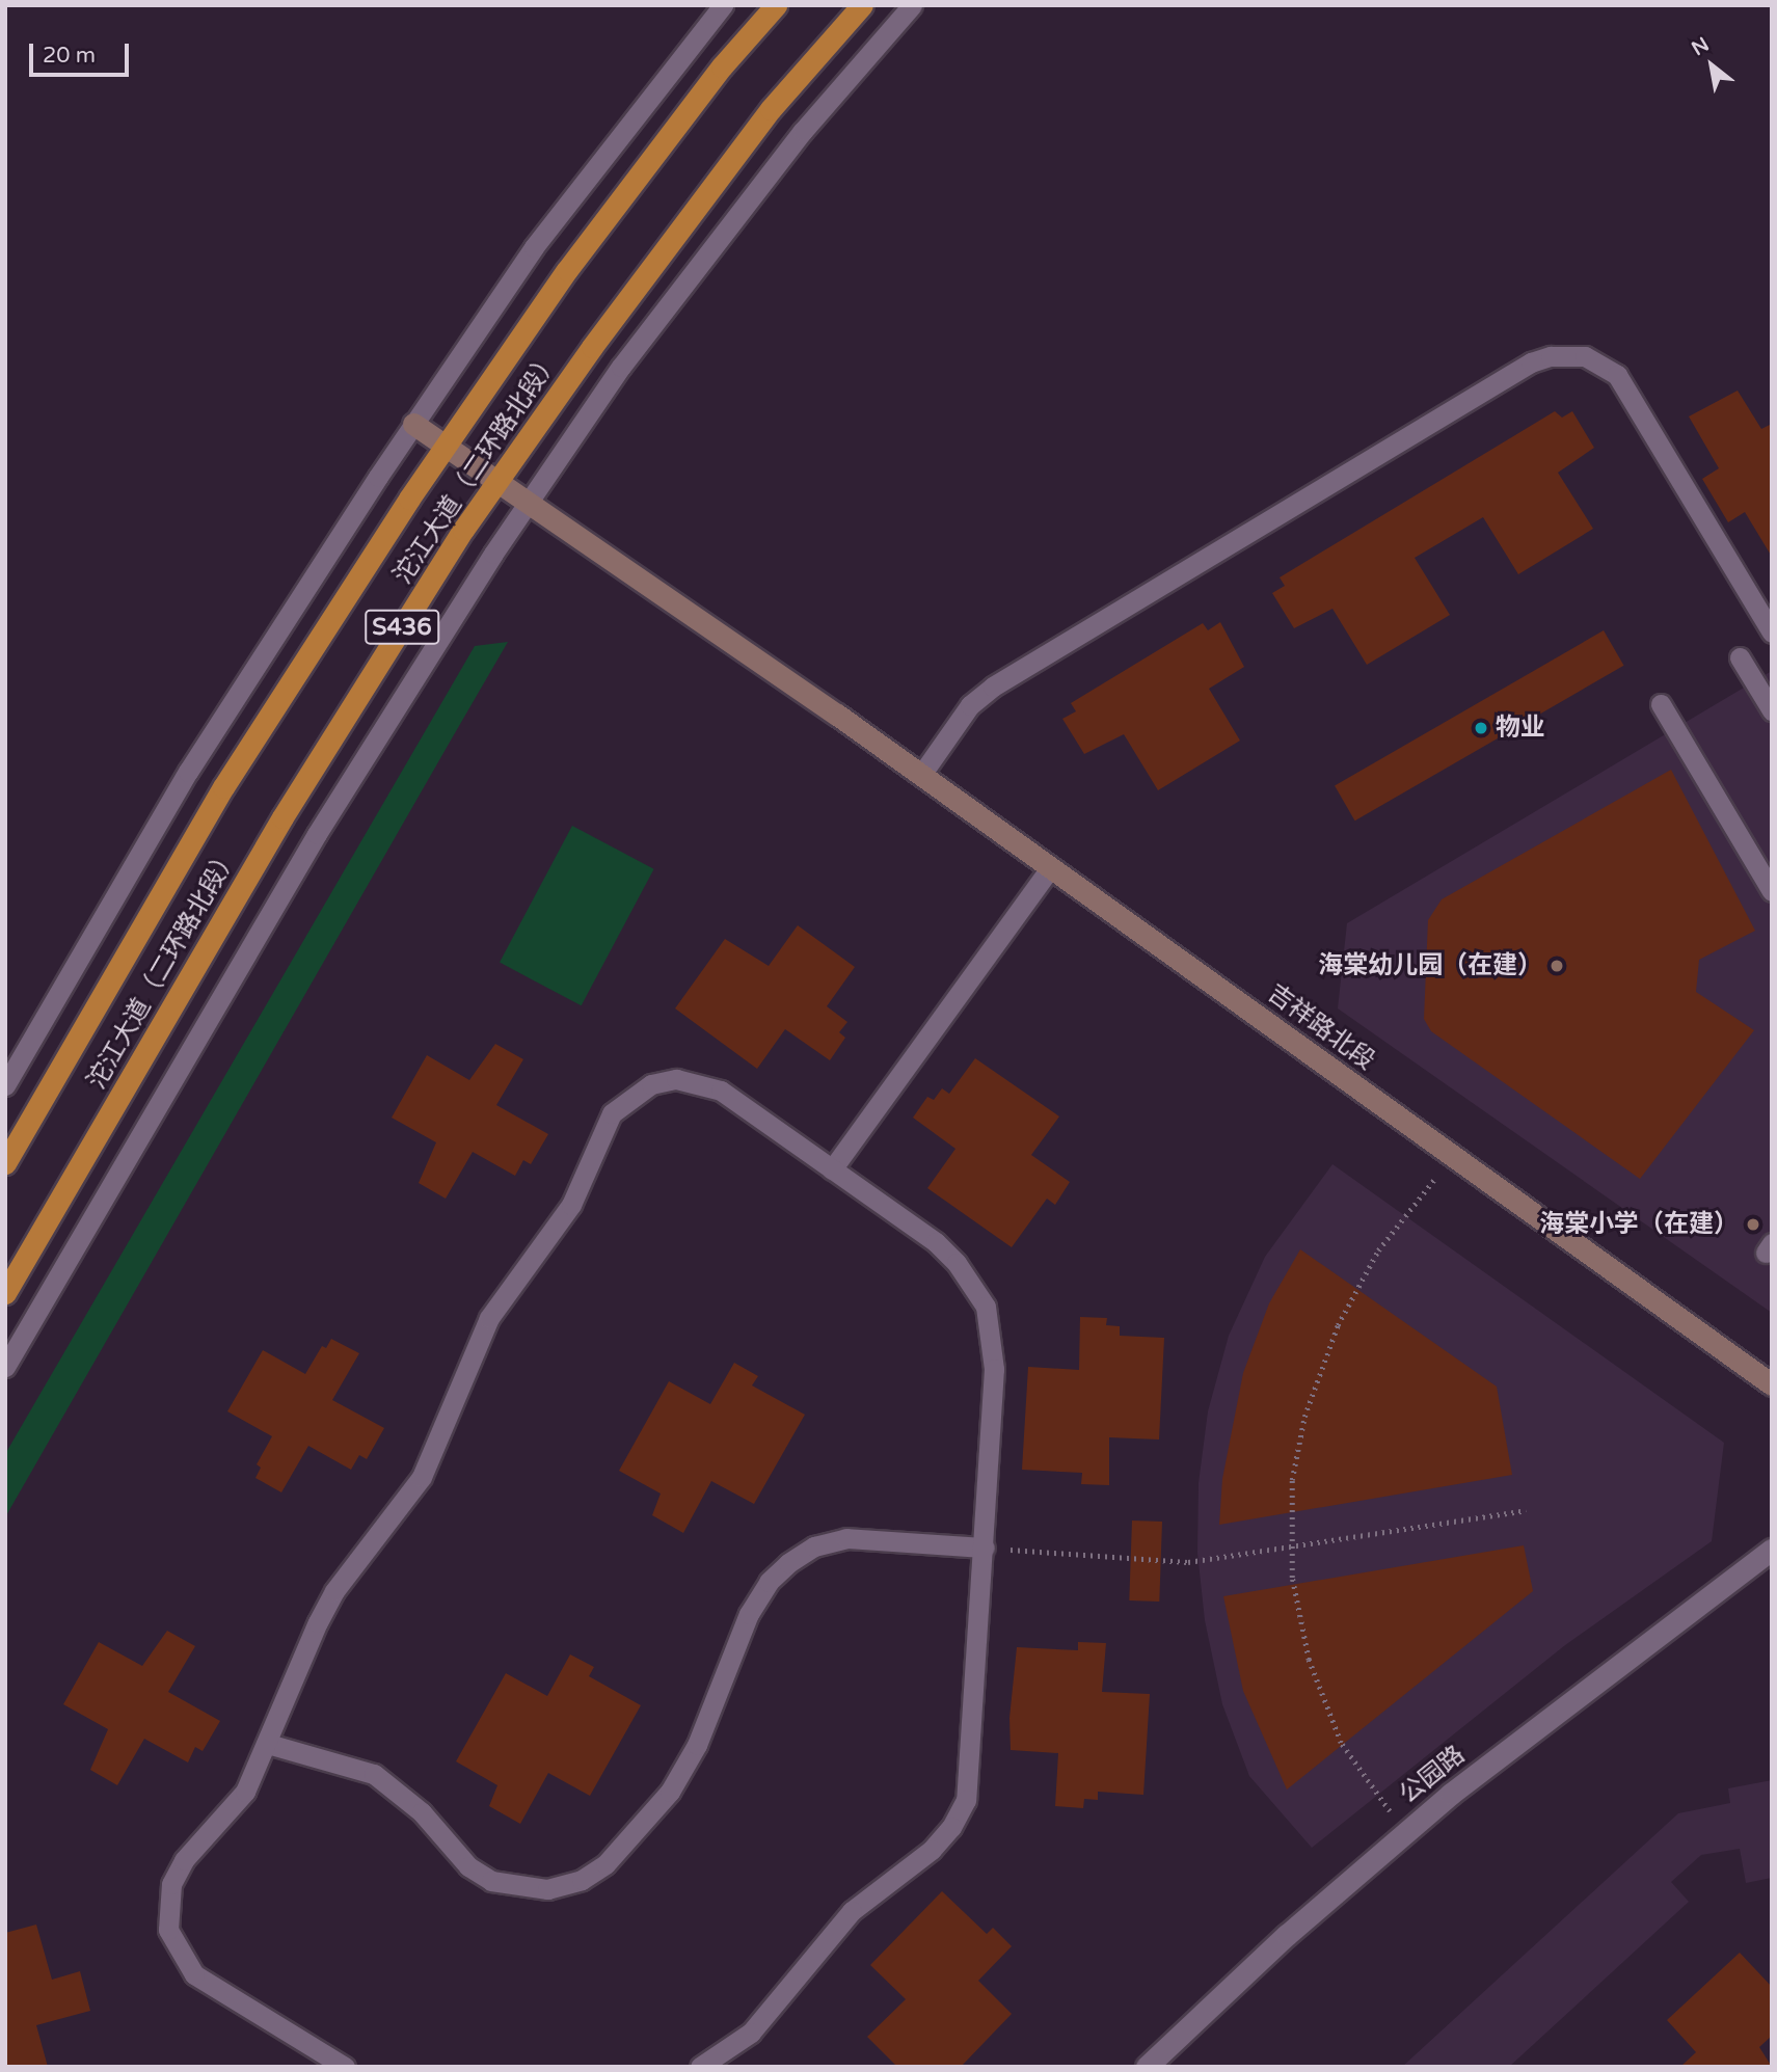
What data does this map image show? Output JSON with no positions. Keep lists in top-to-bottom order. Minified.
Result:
{"streets":{"highway":["沱江大道（二环路北段）","S436"],"street":["吉祥路北段","公园路"]},"crossings":[["沱江大道（二环路北段）","吉祥路北段"]],"places":["物业","海棠幼儿园（在建）","海棠小学（在建）"],"scale_bar":"20 m","north":"top left"}
